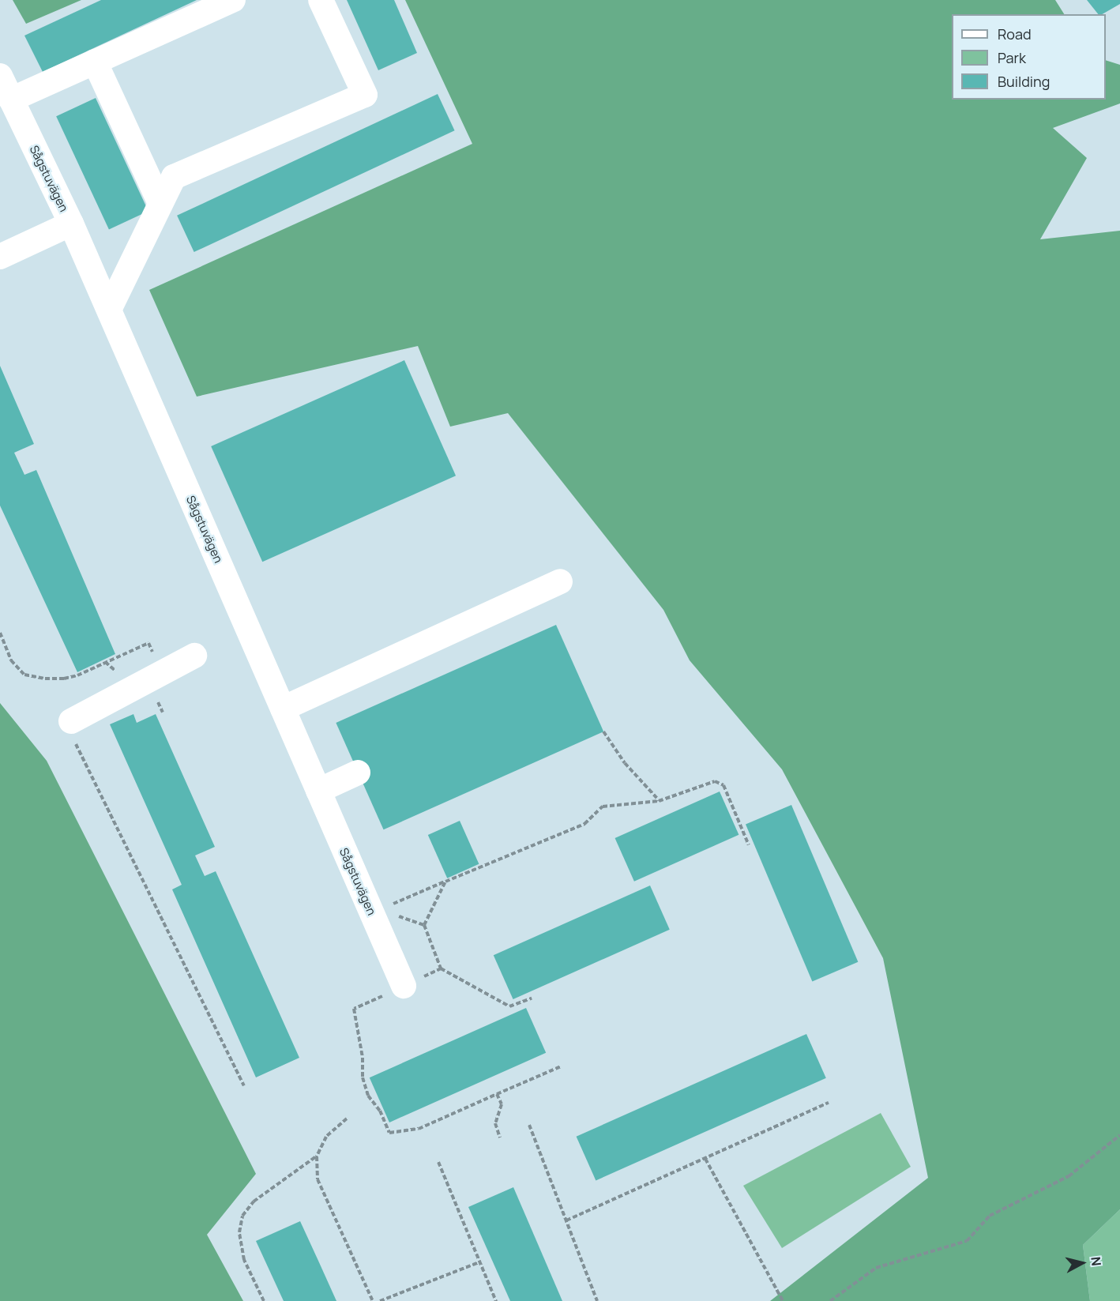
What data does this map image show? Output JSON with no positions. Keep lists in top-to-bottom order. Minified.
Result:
{"streets":{"street":["Sågstuvägen"]},"legend":["Road","Park","Building"],"north":"right"}
